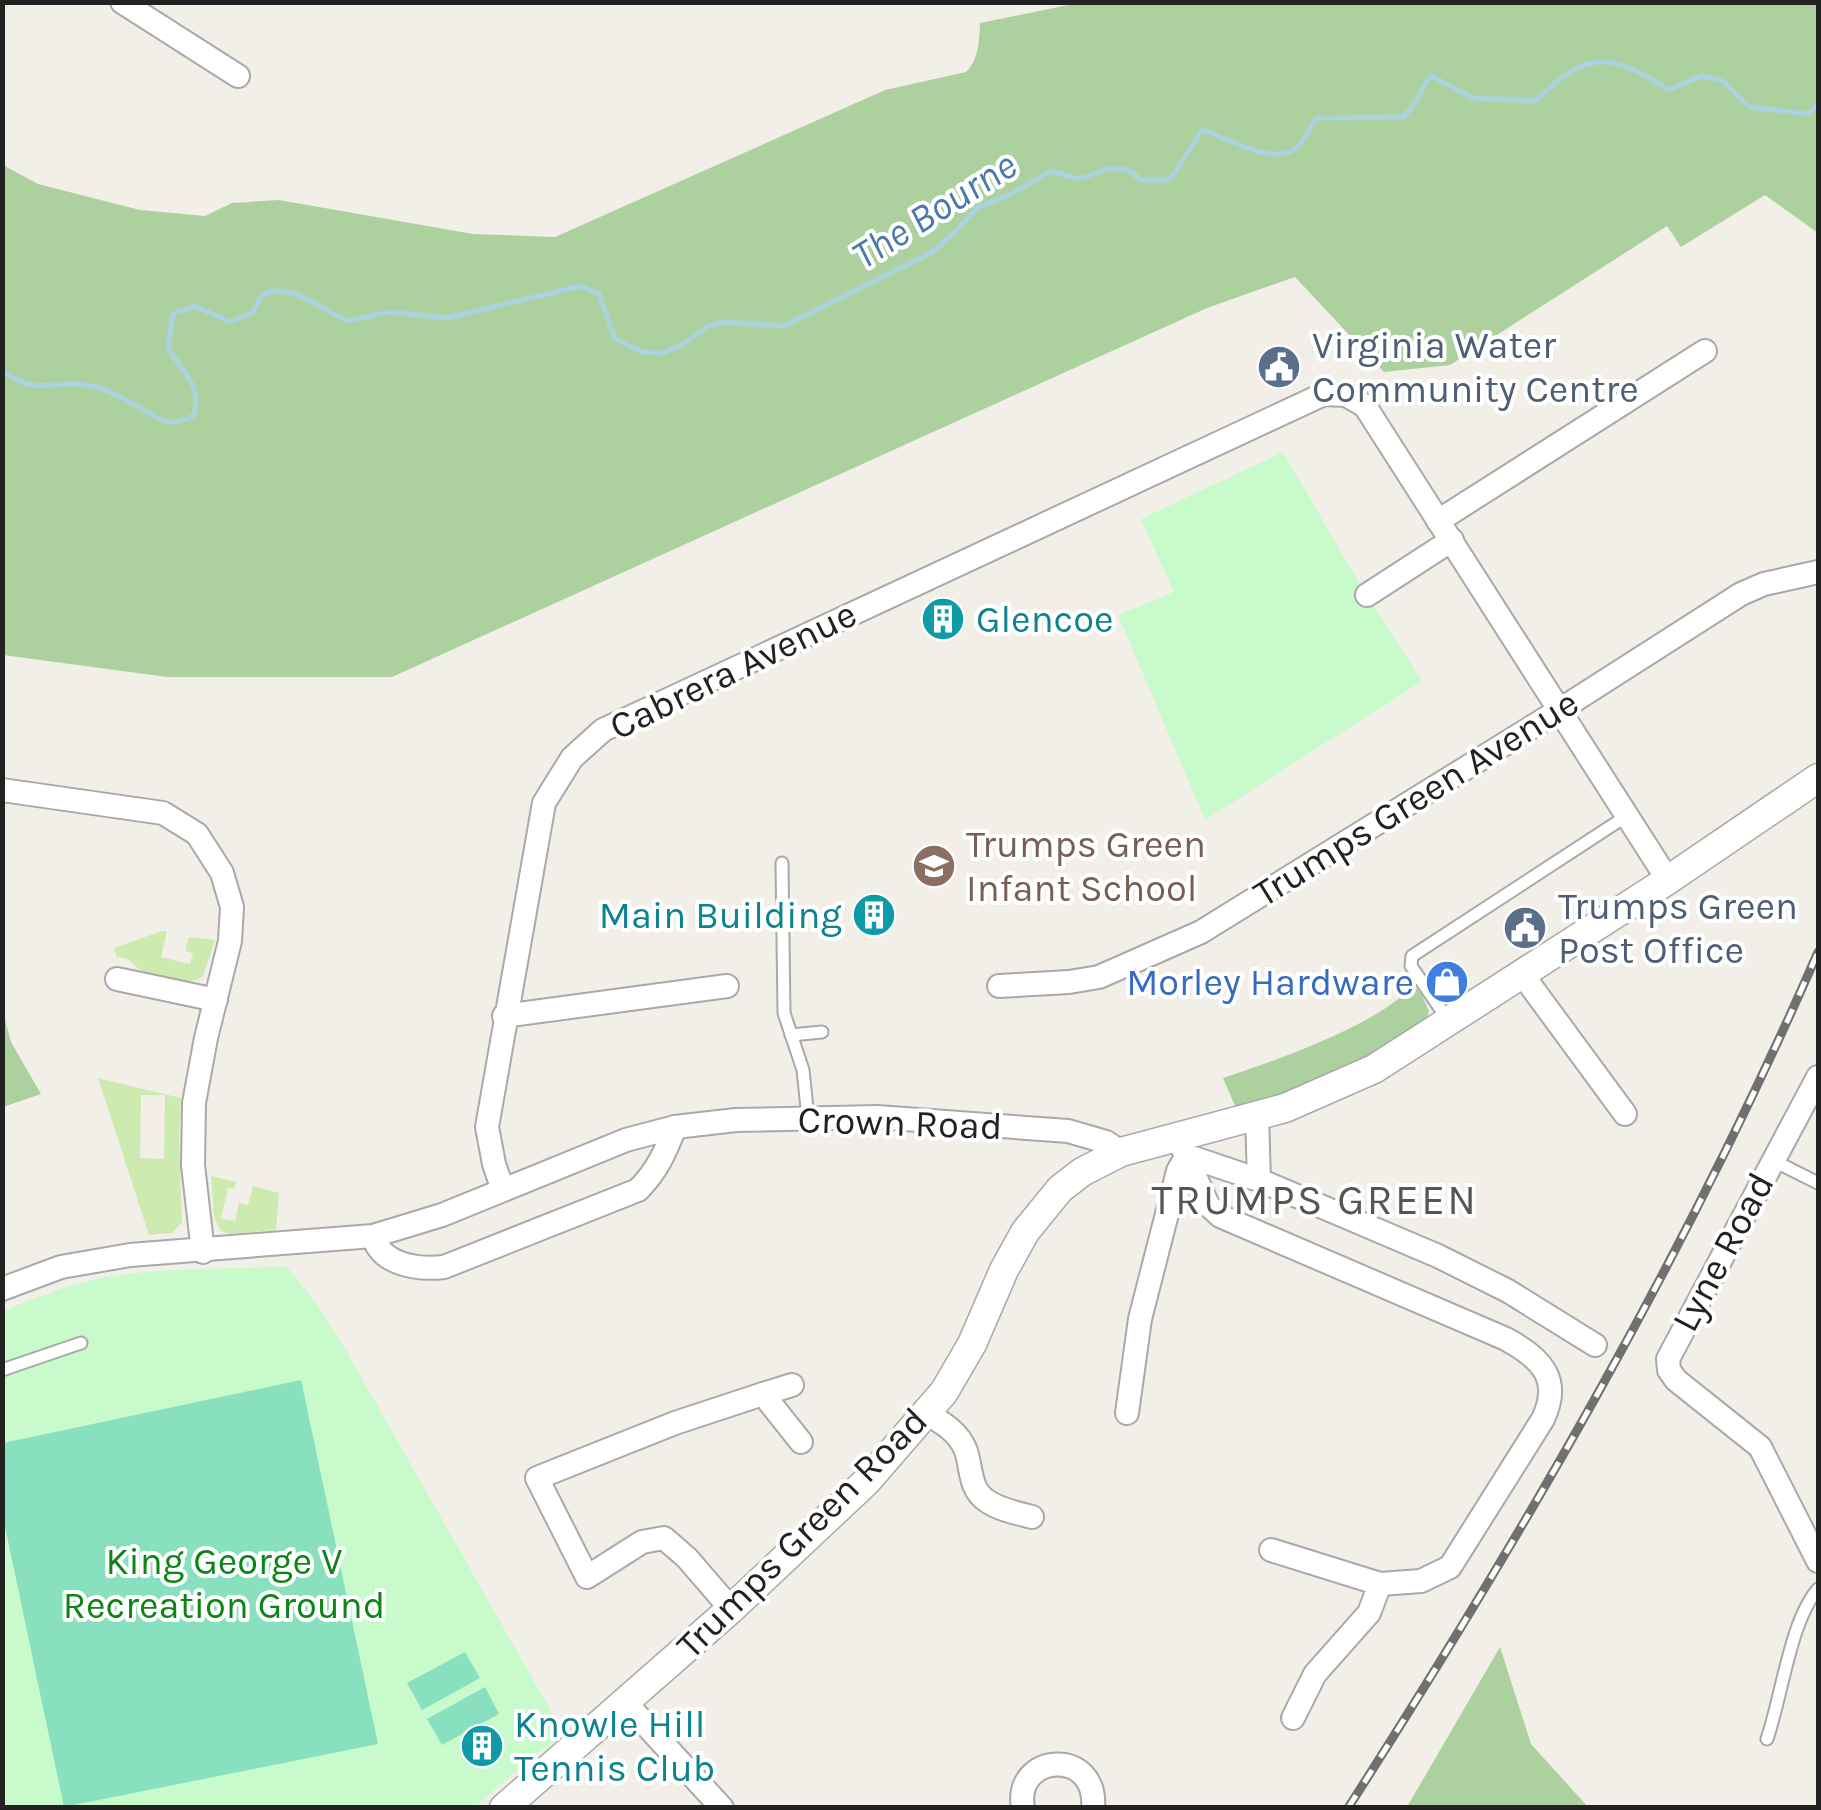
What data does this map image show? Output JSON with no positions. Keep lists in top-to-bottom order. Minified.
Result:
{"streets":{"street":["Cabrera Avenue","Trumps Green Avenue","Crown Road","Lyne Road","Trumps Green Road"]},"crossings":[["Cabrera Avenue","Trumps Green Avenue"],["Cabrera Avenue","Crown Road"],["Cabrera Avenue","Trumps Green Road"],["Crown Road","Trumps Green Road"]],"districts":["TRUMPS GREEN"],"water":["The Bourne"],"parks":["King George V Recreation Ground"],"places":{"public building":["Virginia Water Community Centre","Trumps Green Post Office"],"building":["Glencoe","Main Building","Knowle Hill Tennis Club"],"school or university":["Trumps Green Infant School"],"shop":["Morley Hardware"]}}
